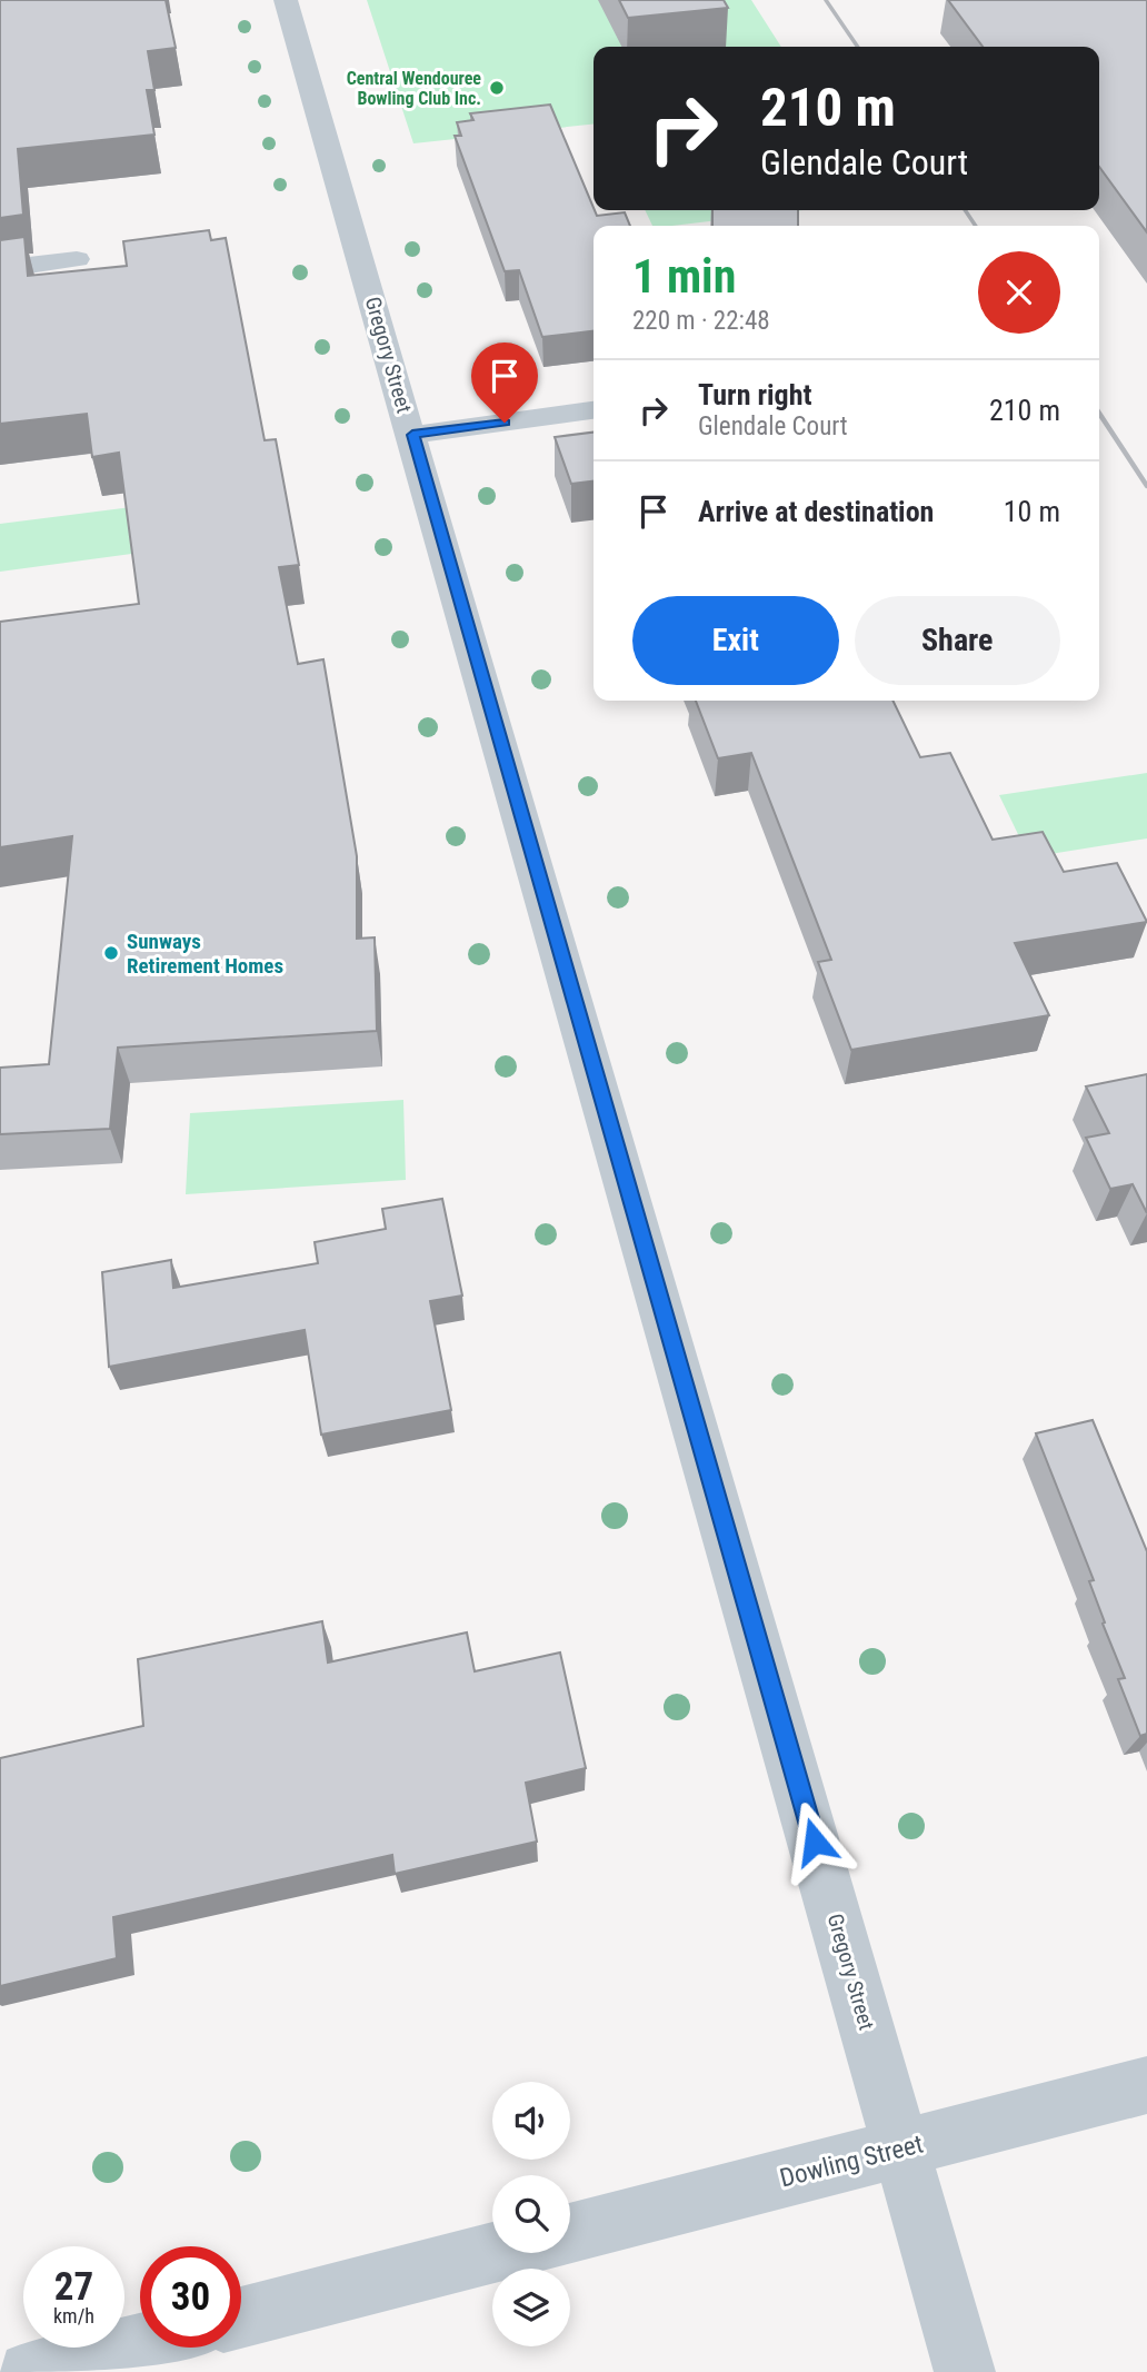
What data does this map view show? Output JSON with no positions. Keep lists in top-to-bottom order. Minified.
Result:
{"streets":{"street":["Gregory Street","Dowling Street"]},"crossings":[["Gregory Street","Dowling Street"]],"places":["Central Wendouree Bowling Club Inc.","Sunways Retirement Homes"],"page":{"turn":["210 m","Glendale Court"],"heading":["1 min","220 m · 22:48"],"list":[{"name":"Turn right","note":"Glendale Court","value":"210 m"},{"name":"Arrive at destination","value":"10 m"}],"buttons":["Exit","Share"],"speed":"27 km/h","limit":"30"}}
